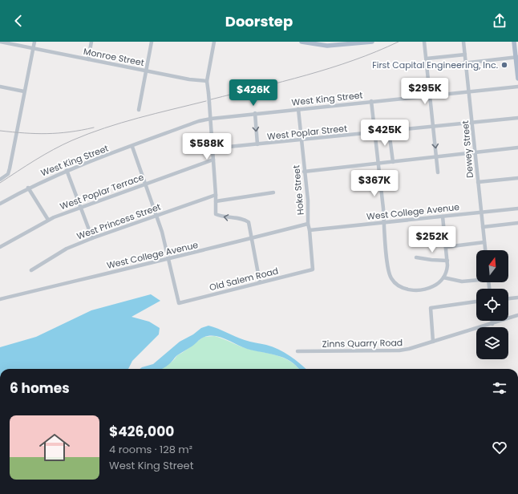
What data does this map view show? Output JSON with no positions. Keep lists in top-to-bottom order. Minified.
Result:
{"streets":{"street":["Monroe Street","West King Street","West Poplar Street","Dewey Street","Hoke Street","West Poplar Terrace","West College Avenue","West Princess Street","Old Salem Road","Zinns Quarry Road"]},"crossings":[["West King Street","Dewey Street"],["West King Street","Hoke Street"],["West Poplar Street","Dewey Street"],["West Poplar Street","Hoke Street"],["Dewey Street","West College Avenue"],["Hoke Street","West College Avenue"],["Hoke Street","Old Salem Road"],["West College Avenue","Old Salem Road"]],"places":["First Capital Engineering, Inc."],"north":"top","page":{"header":"Doorstep","price":["$295K","$426K","$425K","$588K","$367K","$252K"],"heading":"6 homes","list":[{"name":"$426,000","note":"4 rooms · 128 m² · West King Street"}]}}
